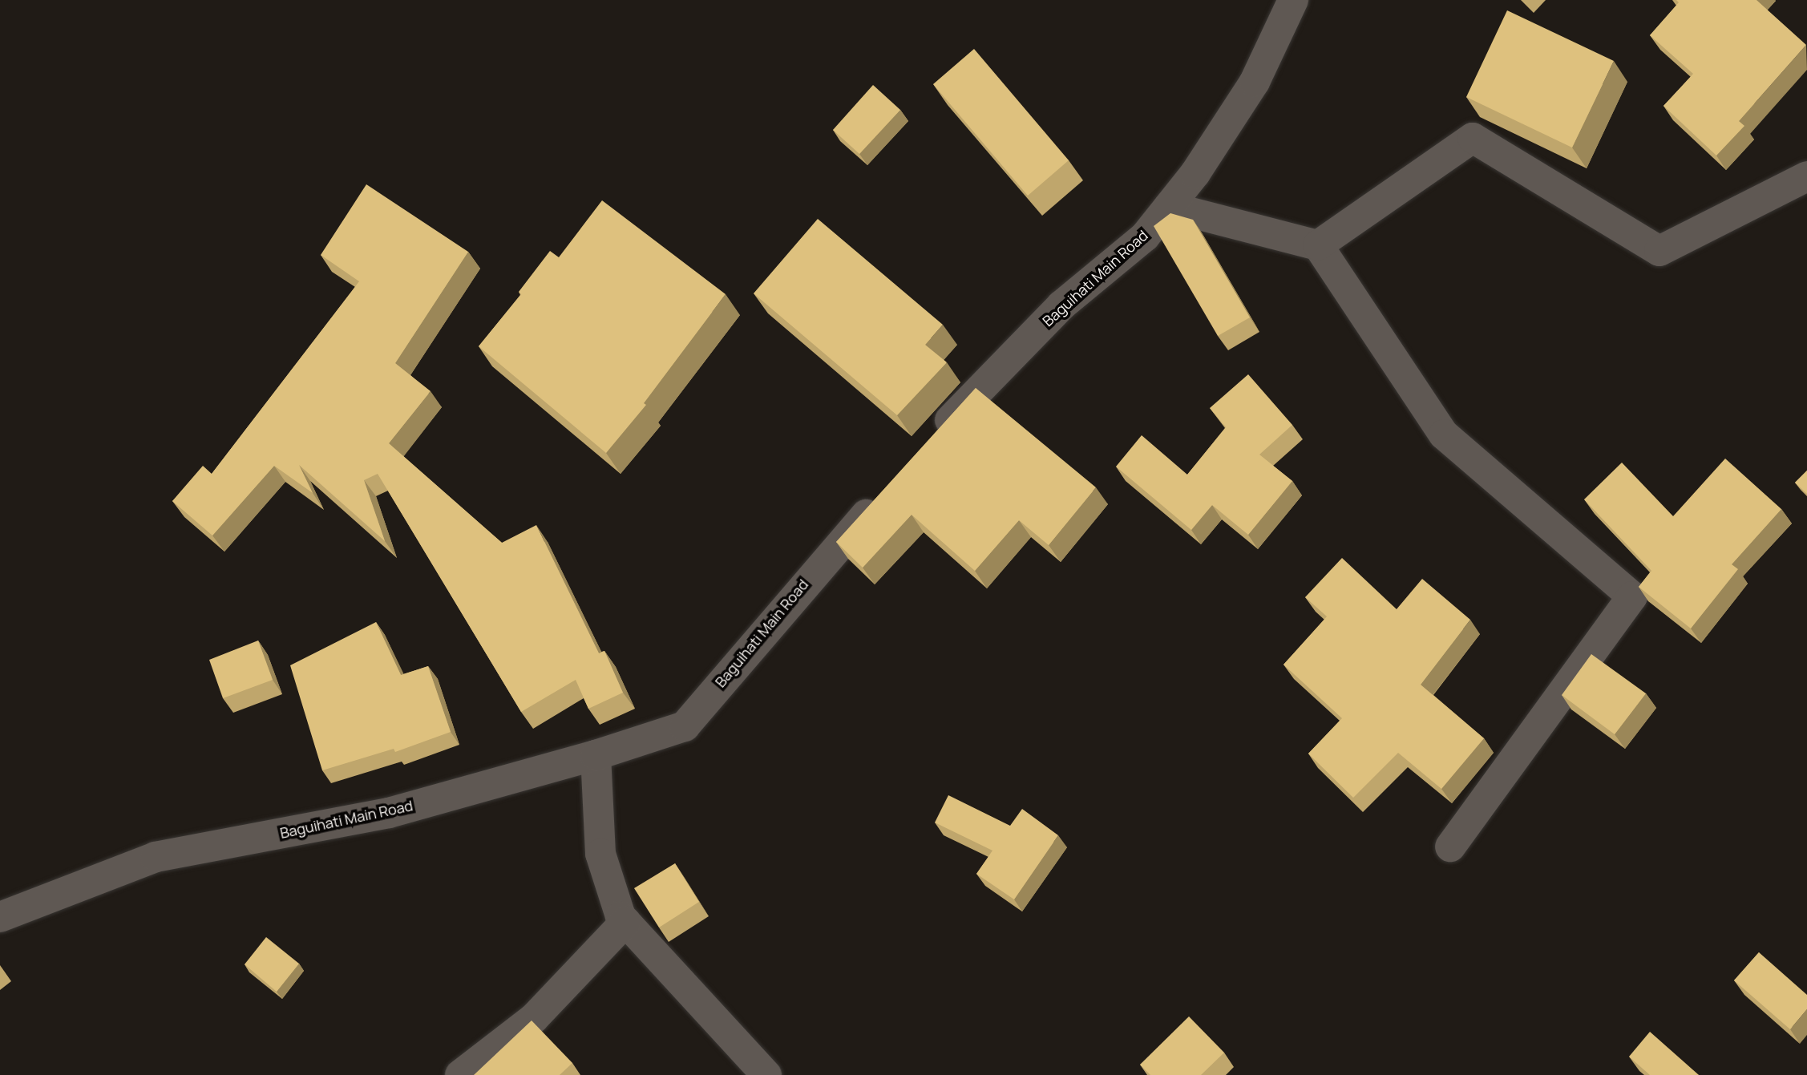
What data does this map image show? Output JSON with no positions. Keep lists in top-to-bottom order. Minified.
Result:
{"streets":{"street":["Baguihati Main Road"]}}
